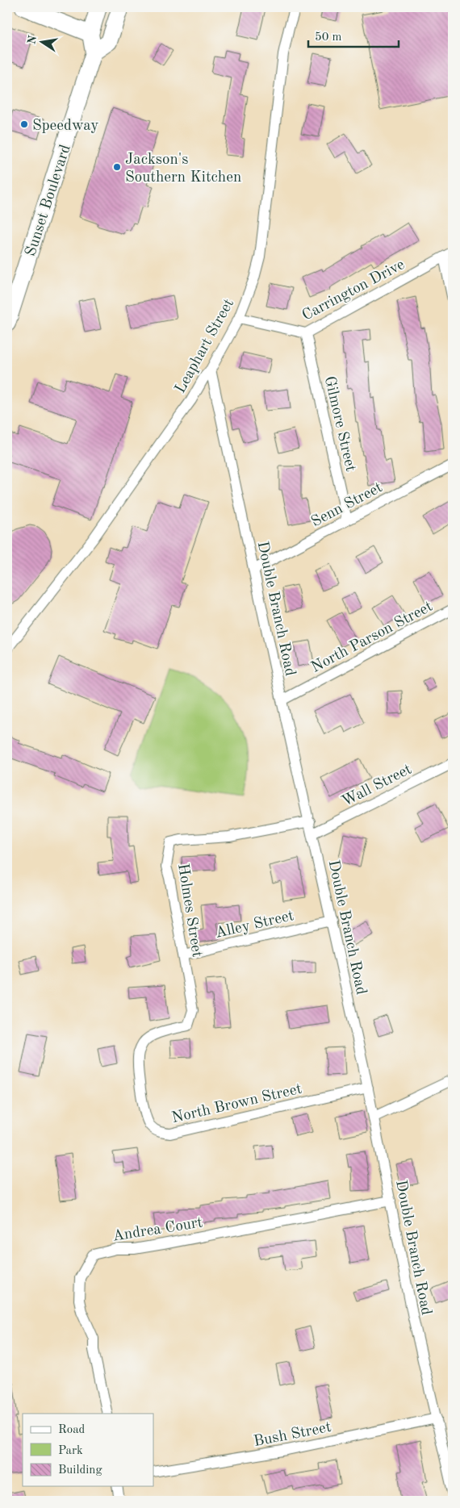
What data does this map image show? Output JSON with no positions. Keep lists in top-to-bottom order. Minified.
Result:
{"streets":{"main road":["Sunset Boulevard"],"street":["Carrington Drive","Leaphart Street","Gilmore Street","Senn Street","Double Branch Road","North Parson Street","Wall Street","Holmes Street","Alley Street","North Brown Street","Andrea Court","Bush Street"]},"crossings":[["Carrington Drive","Leaphart Street"],["Carrington Drive","Gilmore Street"],["Leaphart Street","Double Branch Road"],["Gilmore Street","Senn Street"],["Senn Street","Double Branch Road"],["Double Branch Road","North Parson Street"],["Double Branch Road","Wall Street"],["Double Branch Road","Holmes Street"],["Double Branch Road","Alley Street"],["Double Branch Road","North Brown Street"],["Double Branch Road","Andrea Court"],["Double Branch Road","Bush Street"],["Holmes Street","Alley Street"],["Holmes Street","North Brown Street"]],"places":["Speedway","Jackson's Southern Kitchen"],"legend":["Road","Park","Building"],"scale_bar":"50 m","north":"left"}
